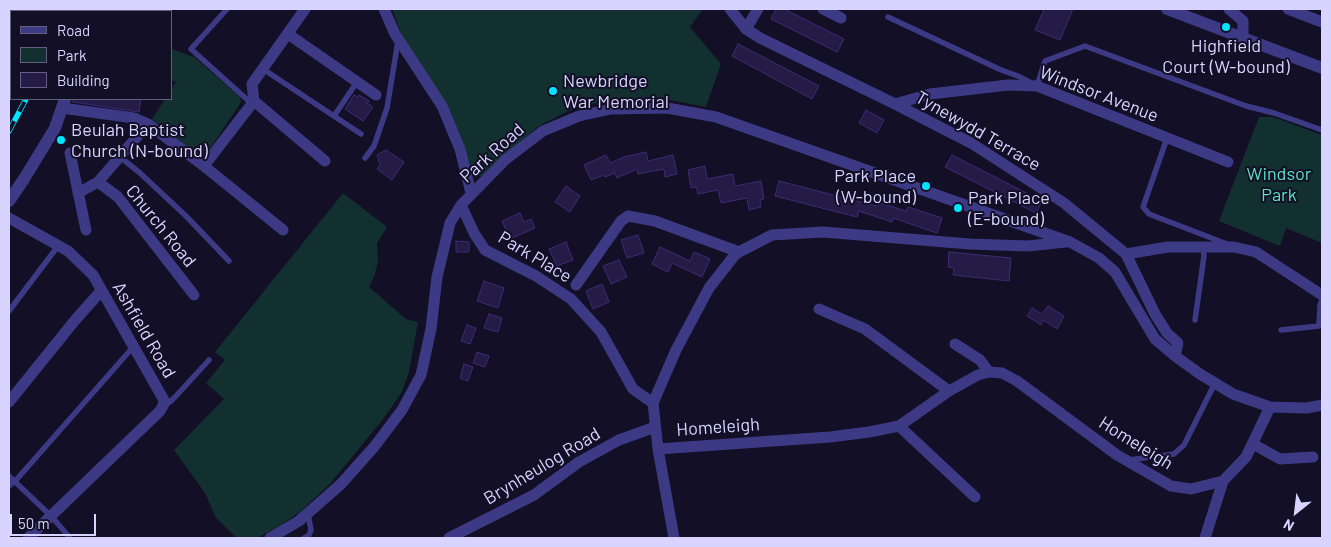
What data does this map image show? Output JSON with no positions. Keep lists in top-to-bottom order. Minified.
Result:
{"streets":{"street":["Windsor Avenue","Tynewydd Terrace","Park Road","Church Road","Park Place","Ashfield Road","Homeleigh","Brynheulog Road"]},"crossings":[["Windsor Avenue","Tynewydd Terrace"],["Tynewydd Terrace","Park Road"],["Park Road","Park Place"]],"parks":["Windsor Park"],"places":["Highfield Court (W-bound)","Newbridge War Memorial","Beulah Baptist Church (N-bound)","Park Place (W-bound)","Park Place (E-bound)"],"legend":["Road","Park","Building"],"scale_bar":"50 m","north":"bottom left"}
